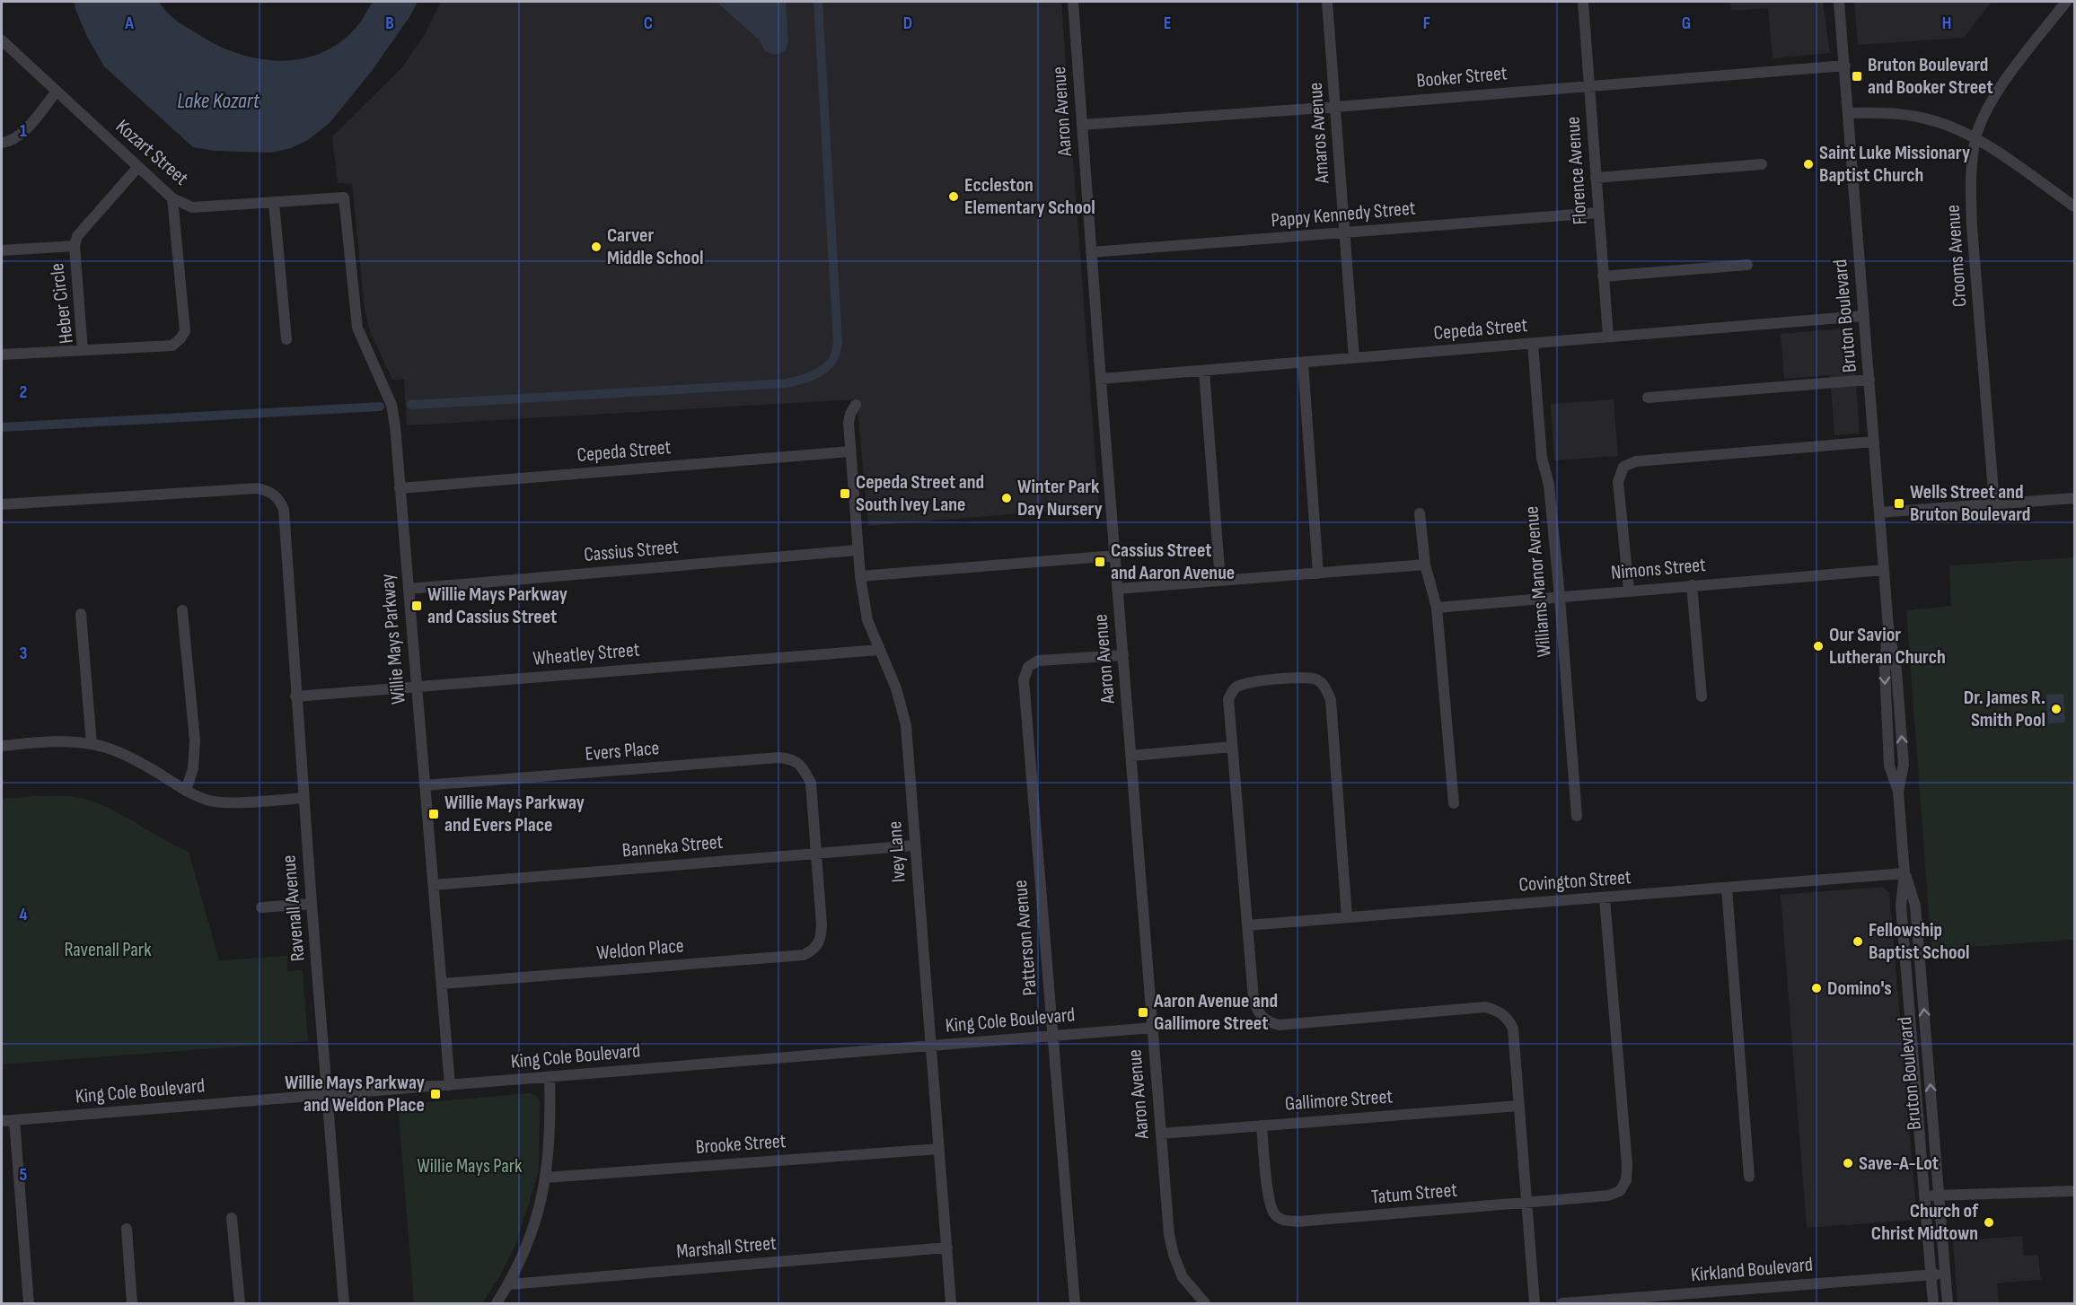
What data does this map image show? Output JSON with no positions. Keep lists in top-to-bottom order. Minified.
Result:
{"streets":{"street":["Booker Street","Aaron Avenue","Amaros Avenue","Kozart Street","Florence Avenue","Pappy Kennedy Street","Crooms Avenue","Heber Circle","Bruton Boulevard","Cepeda Street","Cassius Street","Nimons Street","Williams Manor Avenue","Willie Mays Parkway","Wheatley Street","Evers Place","Banneka Street","Ivey Lane","Covington Street","Ravenall Avenue","Patterson Avenue","Weldon Place","King Cole Boulevard","Gallimore Street","Brooke Street","Tatum Street","Marshall Street","Kirkland Boulevard"]},"crossings":[["Booker Street","Aaron Avenue"],["Booker Street","Amaros Avenue"],["Booker Street","Florence Avenue"],["Booker Street","Bruton Boulevard"],["Aaron Avenue","Pappy Kennedy Street"],["Aaron Avenue","Cepeda Street"],["Aaron Avenue","Patterson Avenue"],["Aaron Avenue","King Cole Boulevard"],["Aaron Avenue","Gallimore Street"],["Amaros Avenue","Pappy Kennedy Street"],["Amaros Avenue","Cepeda Street"],["Kozart Street","Heber Circle"],["Kozart Street","Willie Mays Parkway"],["Florence Avenue","Pappy Kennedy Street"],["Florence Avenue","Cepeda Street"],["Bruton Boulevard","Cepeda Street"],["Bruton Boulevard","Nimons Street"],["Bruton Boulevard","Covington Street"],["Bruton Boulevard","Kirkland Boulevard"],["Cepeda Street","Williams Manor Avenue"],["Cepeda Street","Willie Mays Parkway"],["Cepeda Street","Ivey Lane"],["Cassius Street","Willie Mays Parkway"],["Cassius Street","Ivey Lane"],["Nimons Street","Williams Manor Avenue"],["Willie Mays Parkway","Wheatley Street"],["Willie Mays Parkway","Evers Place"],["Willie Mays Parkway","Banneka Street"],["Willie Mays Parkway","Weldon Place"],["Willie Mays Parkway","King Cole Boulevard"],["Wheatley Street","Ivey Lane"],["Wheatley Street","Ravenall Avenue"],["Evers Place","Banneka Street"],["Evers Place","Weldon Place"],["Banneka Street","Ivey Lane"],["Banneka Street","Weldon Place"],["Ivey Lane","King Cole Boulevard"],["Ivey Lane","Brooke Street"],["Ivey Lane","Marshall Street"],["Covington Street","Tatum Street"],["Ravenall Avenue","King Cole Boulevard"],["Patterson Avenue","King Cole Boulevard"],["Gallimore Street","Tatum Street"]],"water":["Lake Kozart"],"parks":["Ravenall Park","Willie Mays Park"],"places":{"transit":["Bruton Boulevard and Booker Street","Cepeda Street and South Ivey Lane","Wells Street and Bruton Boulevard","Cassius Street and Aaron Avenue","Willie Mays Parkway and Cassius Street","Willie Mays Parkway and Evers Place","Aaron Avenue and Gallimore Street","Willie Mays Parkway and Weldon Place"],"other":["Saint Luke Missionary Baptist Church","Eccleston Elementary School","Carver Middle School","Winter Park Day Nursery","Our Savior Lutheran Church","Dr. James R. Smith Pool","Fellowship Baptist School","Domino's","Save-A-Lot","Church of Christ Midtown"]},"grid":{"columns":["A","B","C","D","E","F","G","H"],"rows":["1","2","3","4","5"]}}
